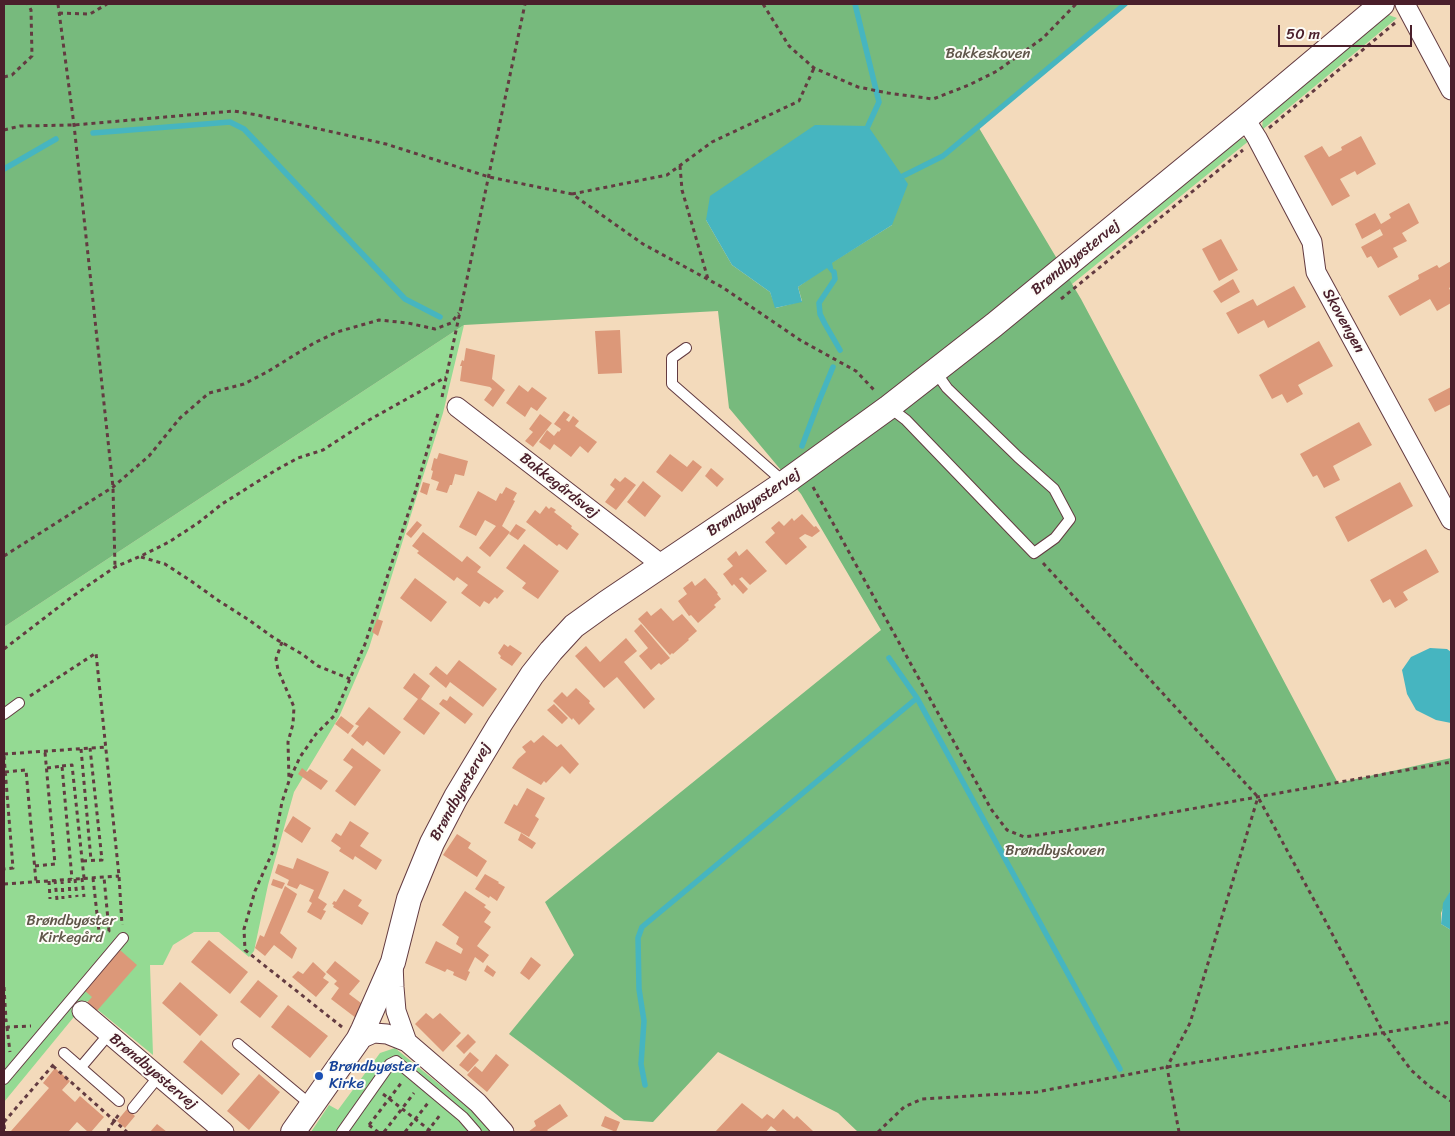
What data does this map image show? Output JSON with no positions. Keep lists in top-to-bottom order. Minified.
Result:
{"streets":{"street":["Brøndbyøstervej","Skovengen","Bakkegårdsvej"]},"crossings":[["Brøndbyøstervej","Skovengen"],["Brøndbyøstervej","Bakkegårdsvej"]],"parks":["Bakkeskoven","Brøndbyskoven","Brøndbyøster Kirkegård"],"places":["Brøndbyøster Kirke"],"scale_bar":"50 m"}
